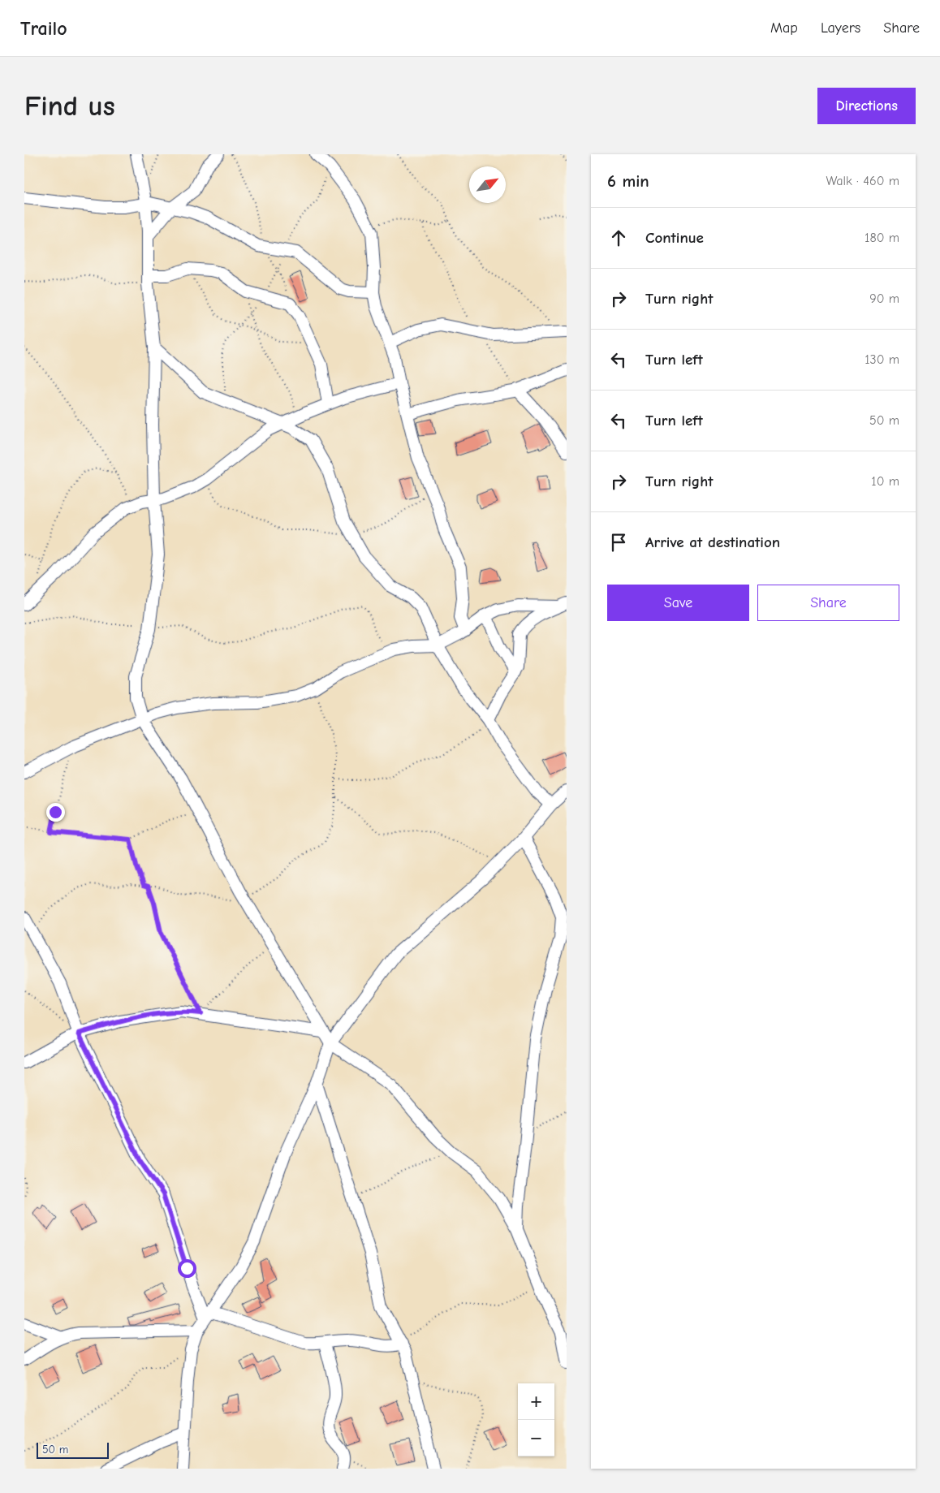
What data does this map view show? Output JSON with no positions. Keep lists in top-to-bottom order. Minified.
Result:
{"scale_bar":"50 m","north":"top right","page":{"header":"Trailo","nav":["Map","Layers","Share"],"buttons":["Directions",["Save","Share"]],"title":"Find us","heading":["6 min","Walk · 460 m"],"list":[["Continue","180 m"],["Turn right","90 m"],["Turn left","130 m"],["Turn left","50 m"],["Turn right","10 m"],"Arrive at destination"],"map_buttons":["+","−"],"scale":"50 m"}}
